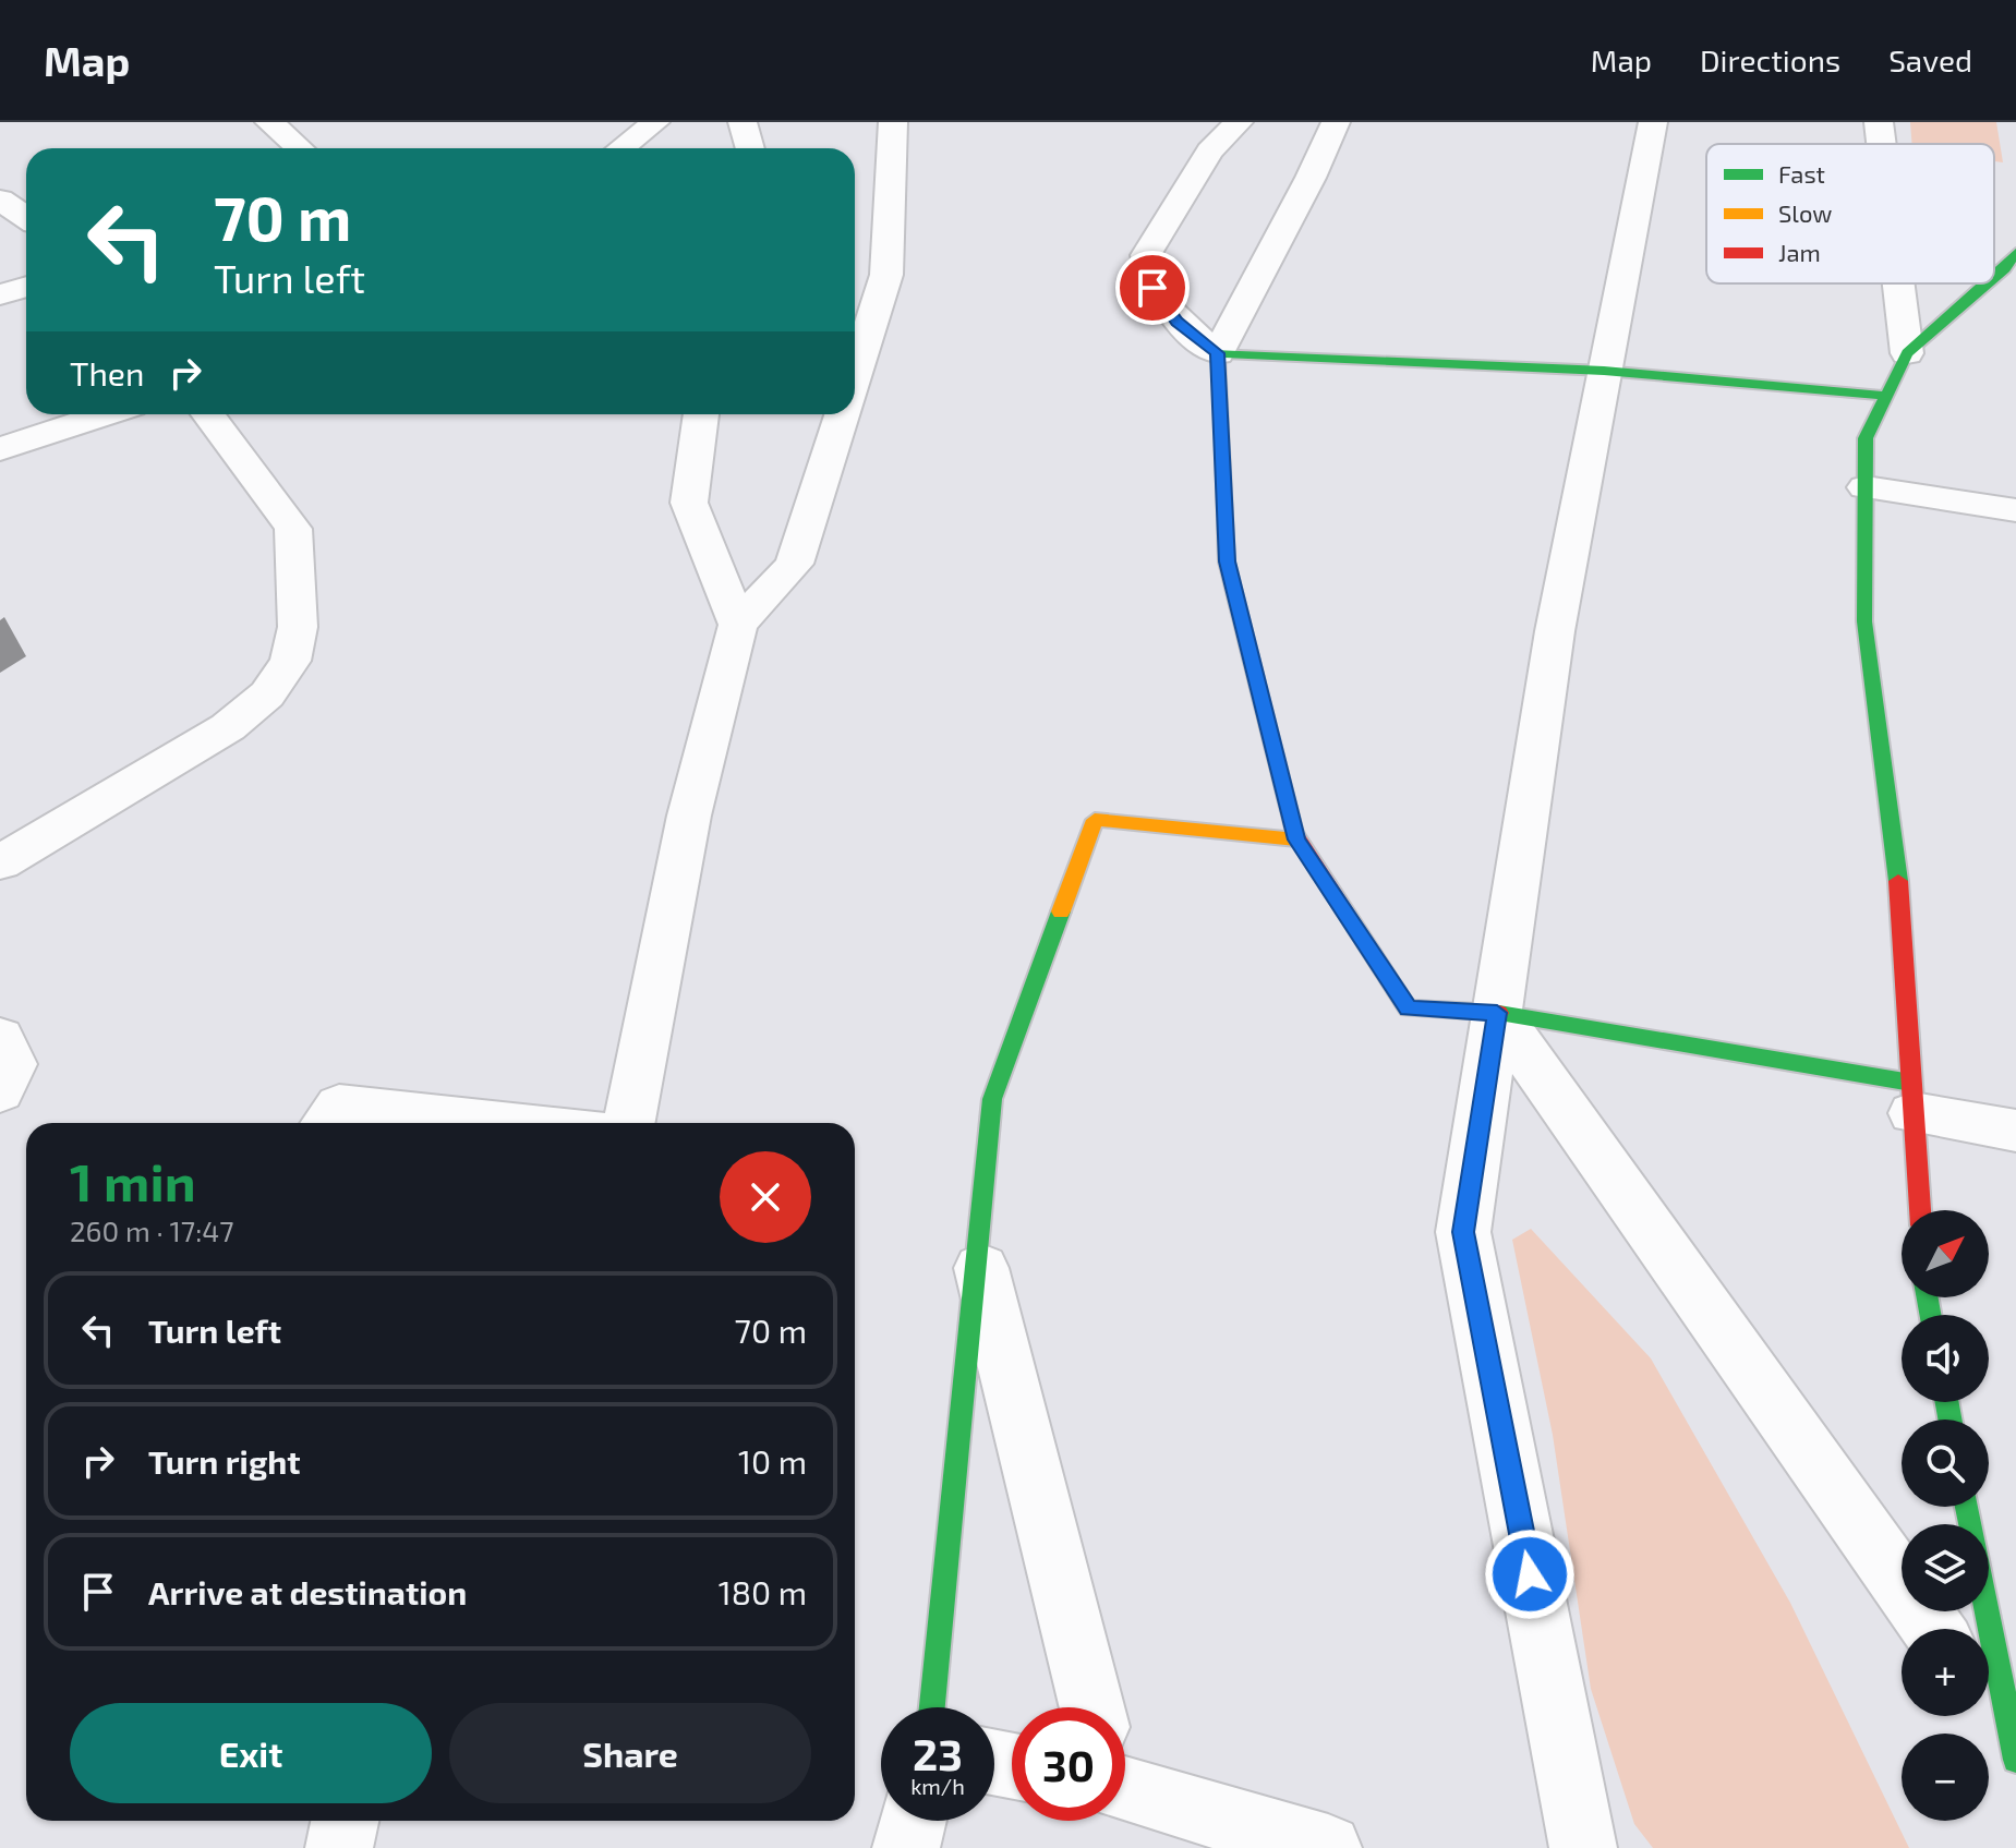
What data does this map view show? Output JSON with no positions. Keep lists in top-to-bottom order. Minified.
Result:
{"legend":["Fast","Slow","Jam"],"north":"top right","page":{"header":"Map","nav":["Map","Directions","Saved"],"turn":["70 m","Turn left"],"then":"Then","heading":["1 min","260 m · 17:47"],"map_buttons":["+","−"],"list":[{"name":"Turn left","value":"70 m"},{"name":"Turn right","value":"10 m"},{"name":"Arrive at destination","value":"180 m"}],"buttons":["Exit","Share"],"speed":"23 km/h","limit":"30"}}
